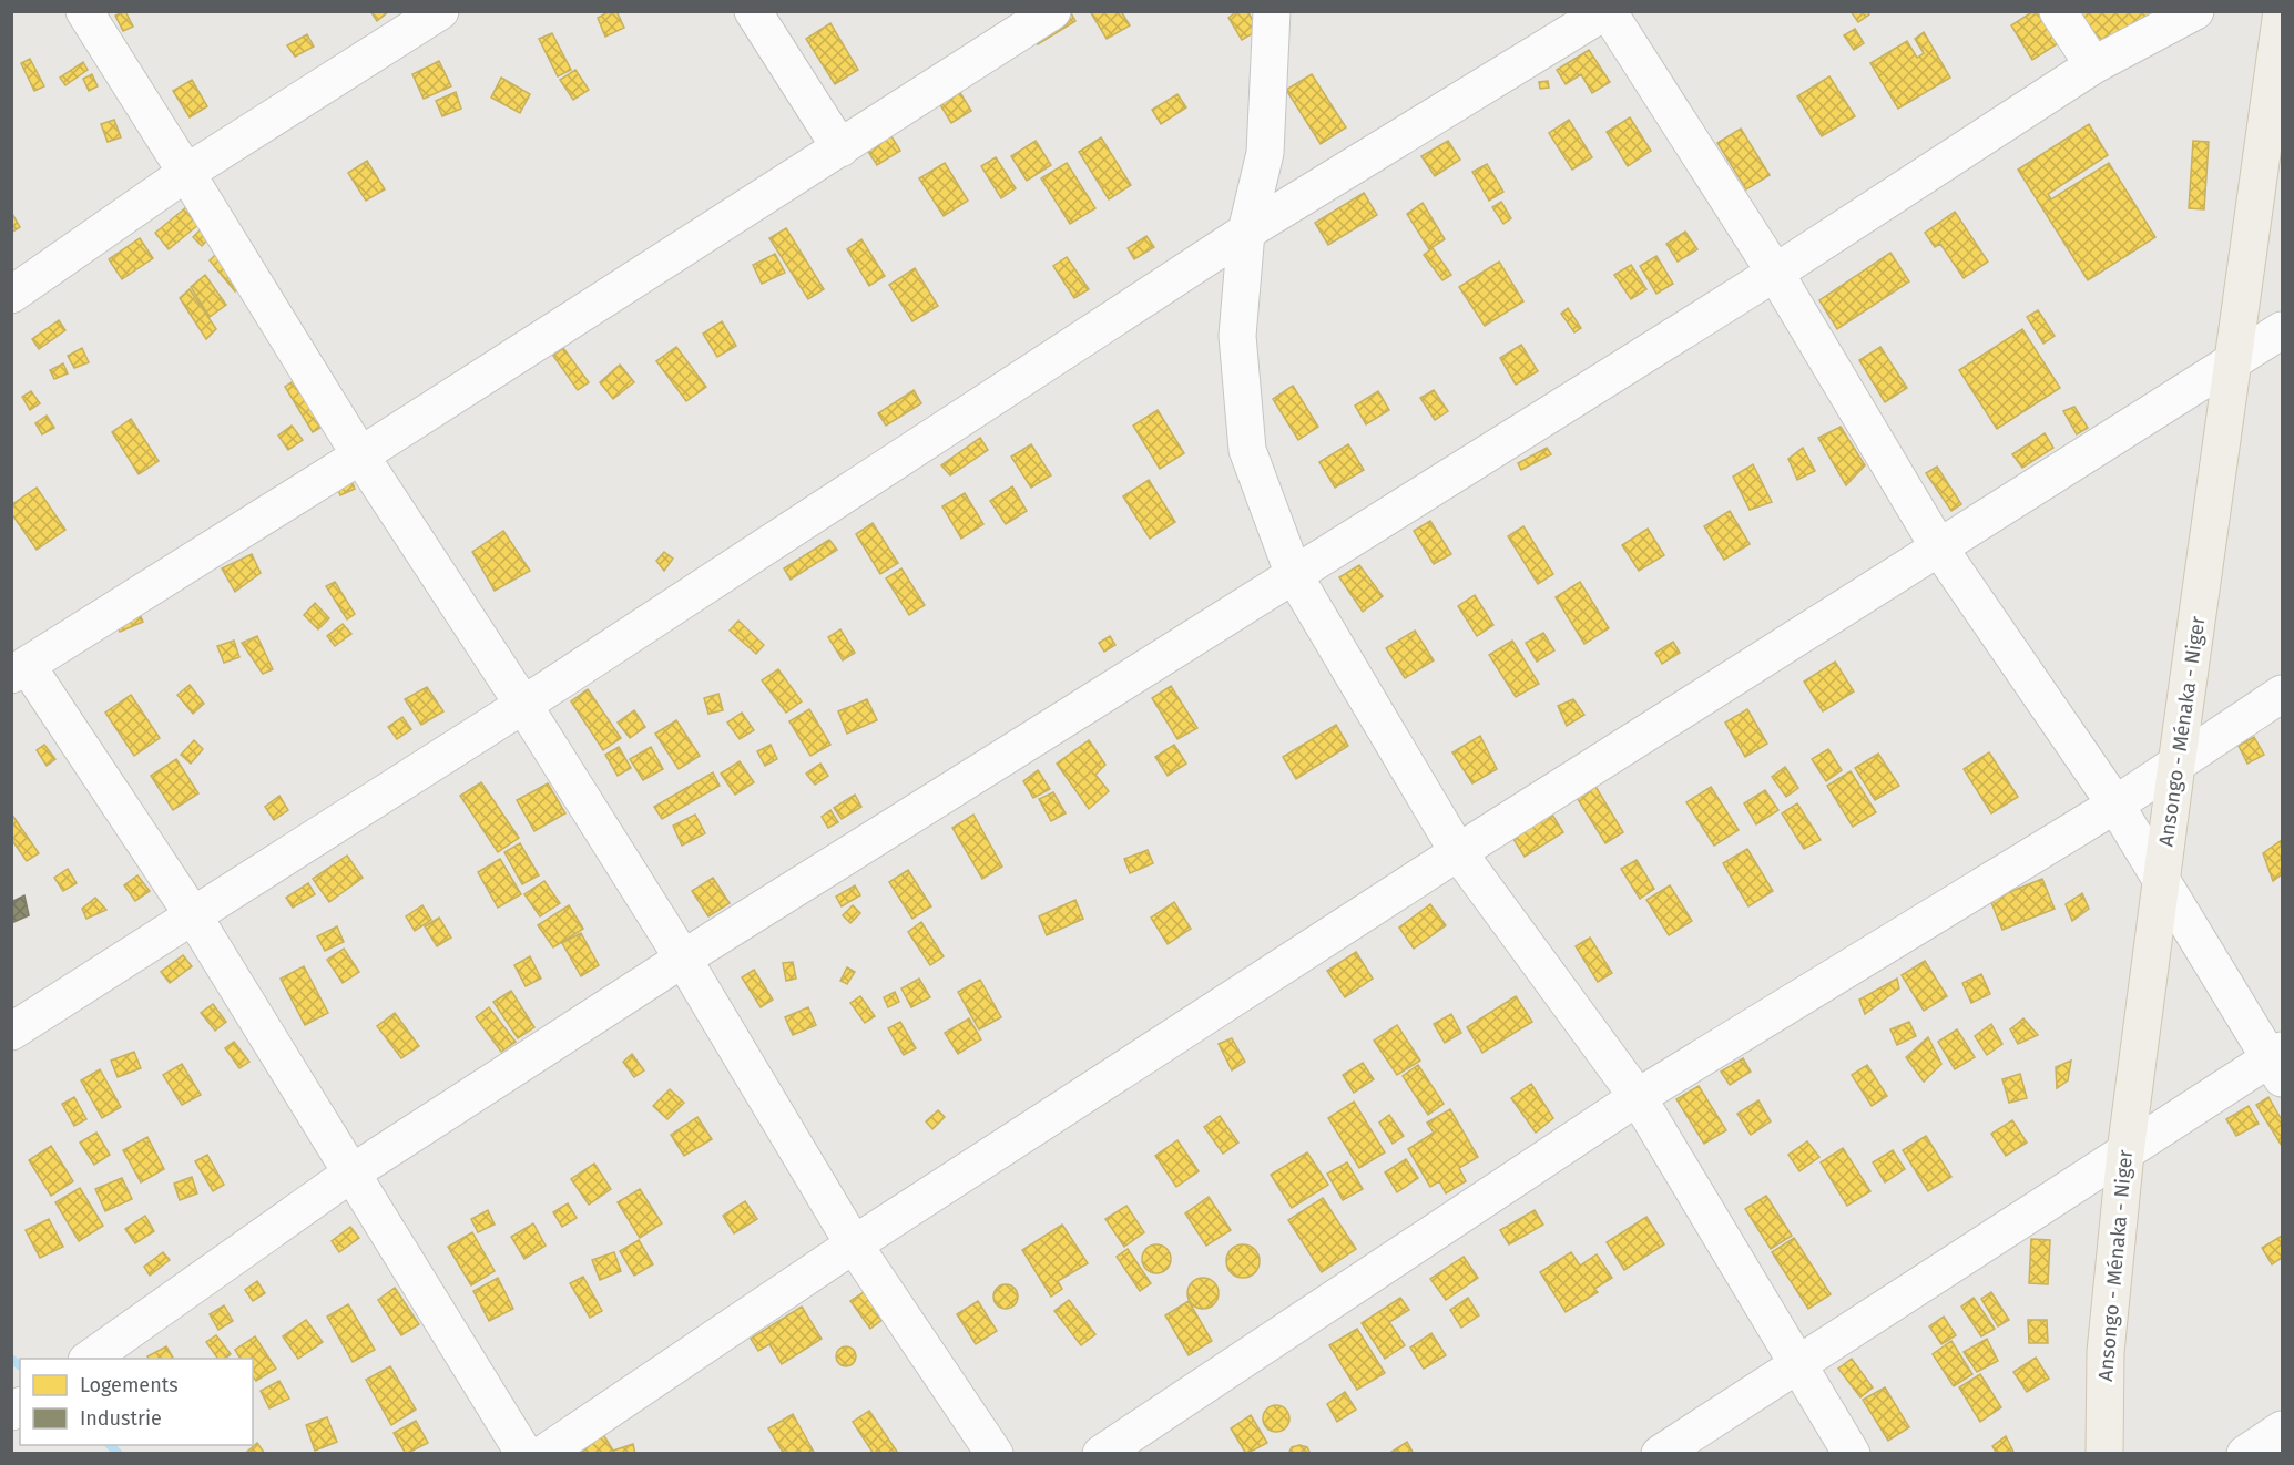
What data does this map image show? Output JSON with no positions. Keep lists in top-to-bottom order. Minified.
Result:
{"streets":{"main road":["Ansongo - Ménaka - Niger"]},"legend":["Logements","Industrie"]}
